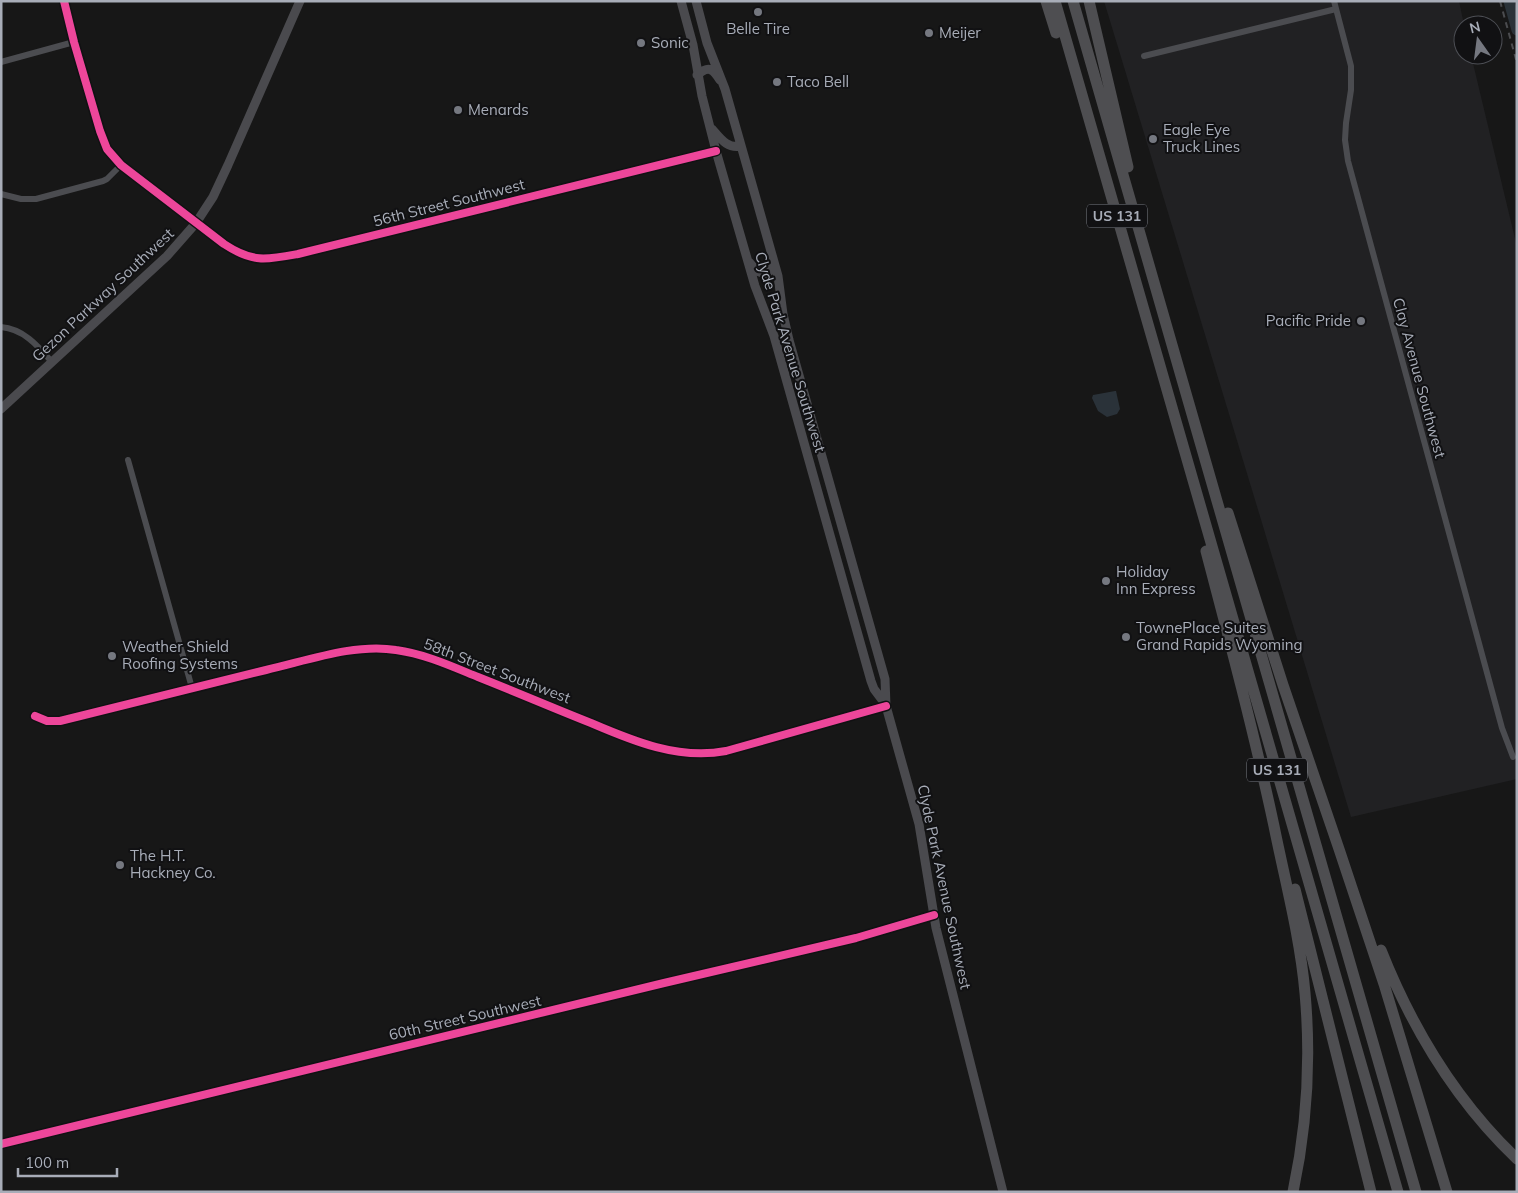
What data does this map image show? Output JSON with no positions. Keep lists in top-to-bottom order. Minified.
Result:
{"streets":{"highway":["US 131"],"main road":["Gezon Parkway Southwest","Clyde Park Avenue Southwest"],"street":["56th Street Southwest","Clay Avenue Southwest","58th Street Southwest","60th Street Southwest"]},"crossings":[["56th Street Southwest","Gezon Parkway Southwest"],["56th Street Southwest","Clyde Park Avenue Southwest"],["Clyde Park Avenue Southwest","58th Street Southwest"],["Clyde Park Avenue Southwest","60th Street Southwest"]],"places":["Belle Tire","Meijer","Sonic","Taco Bell","Menards","Eagle Eye Truck Lines","Pacific Pride","Holiday Inn Express","TownePlace Suites Grand Rapids Wyoming","Weather Shield Roofing Systems","The H.T. Hackney Co."],"scale_bar":"100 m","north":"top"}
